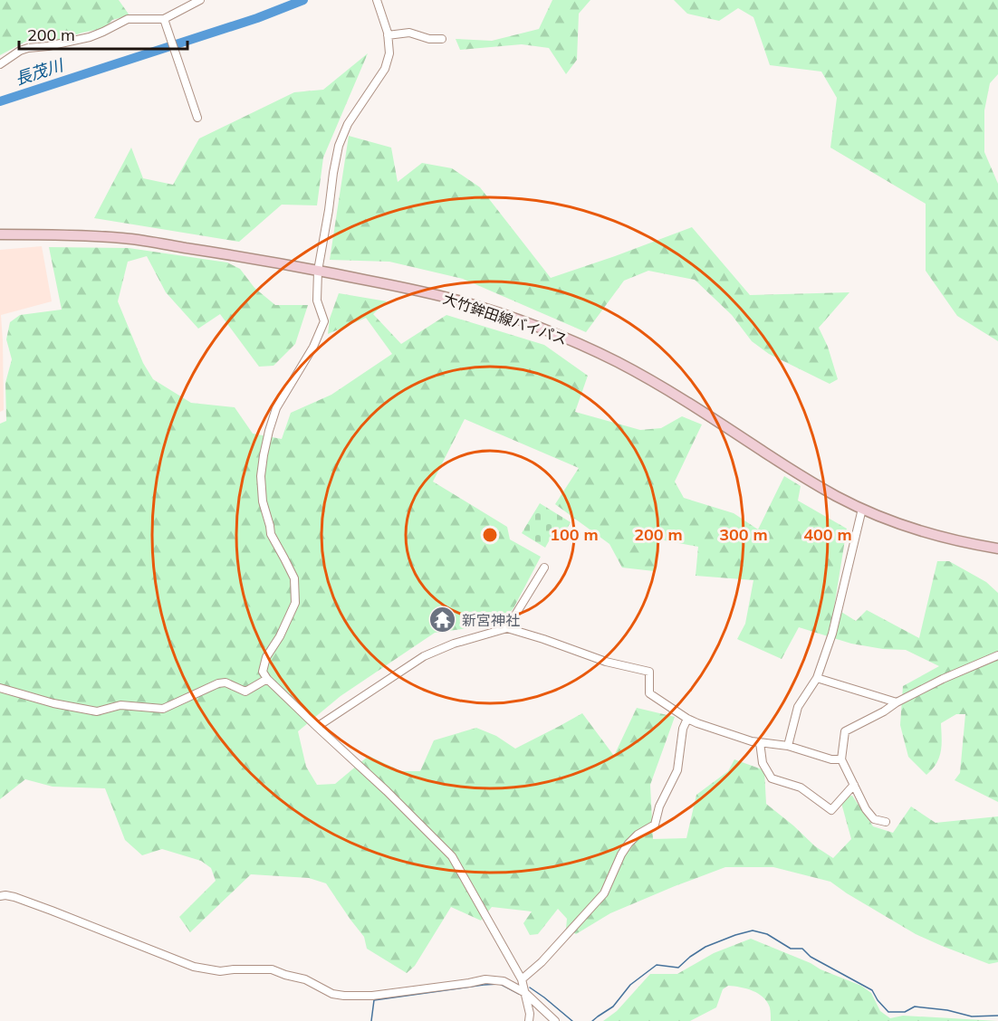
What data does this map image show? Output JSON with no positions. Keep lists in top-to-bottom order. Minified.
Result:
{"streets":{"main road":["大竹鉾田線バイパス"]},"water":["長茂川"],"places":{"temple":["新宮神社"]},"scale_bar":"200 m","rings":["100 m","200 m","300 m","400 m"]}
